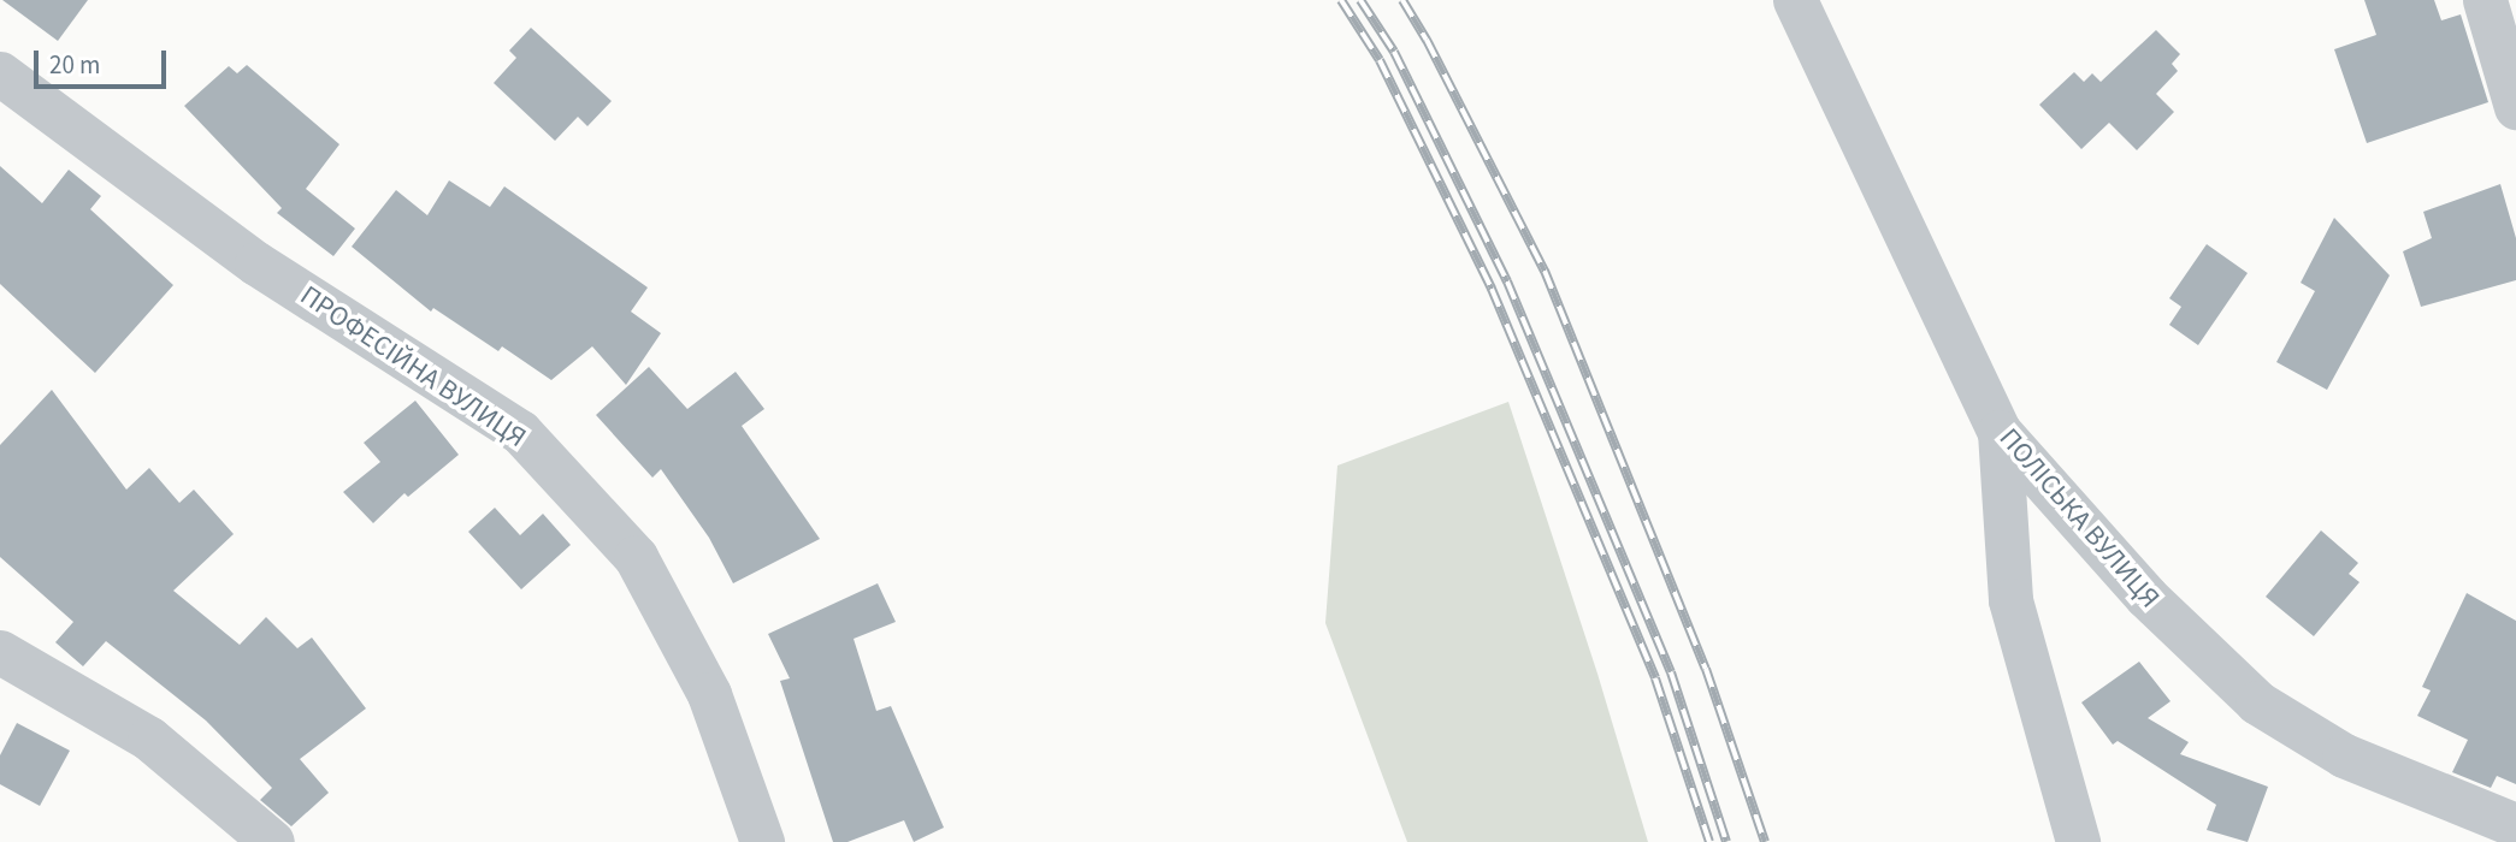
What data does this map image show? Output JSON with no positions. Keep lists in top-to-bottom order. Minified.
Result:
{"streets":{"street":["ПРОФЕСІЙНА ВУЛИЦЯ","ПОЛІСЬКА ВУЛИЦЯ"]},"scale_bar":"20 m"}
